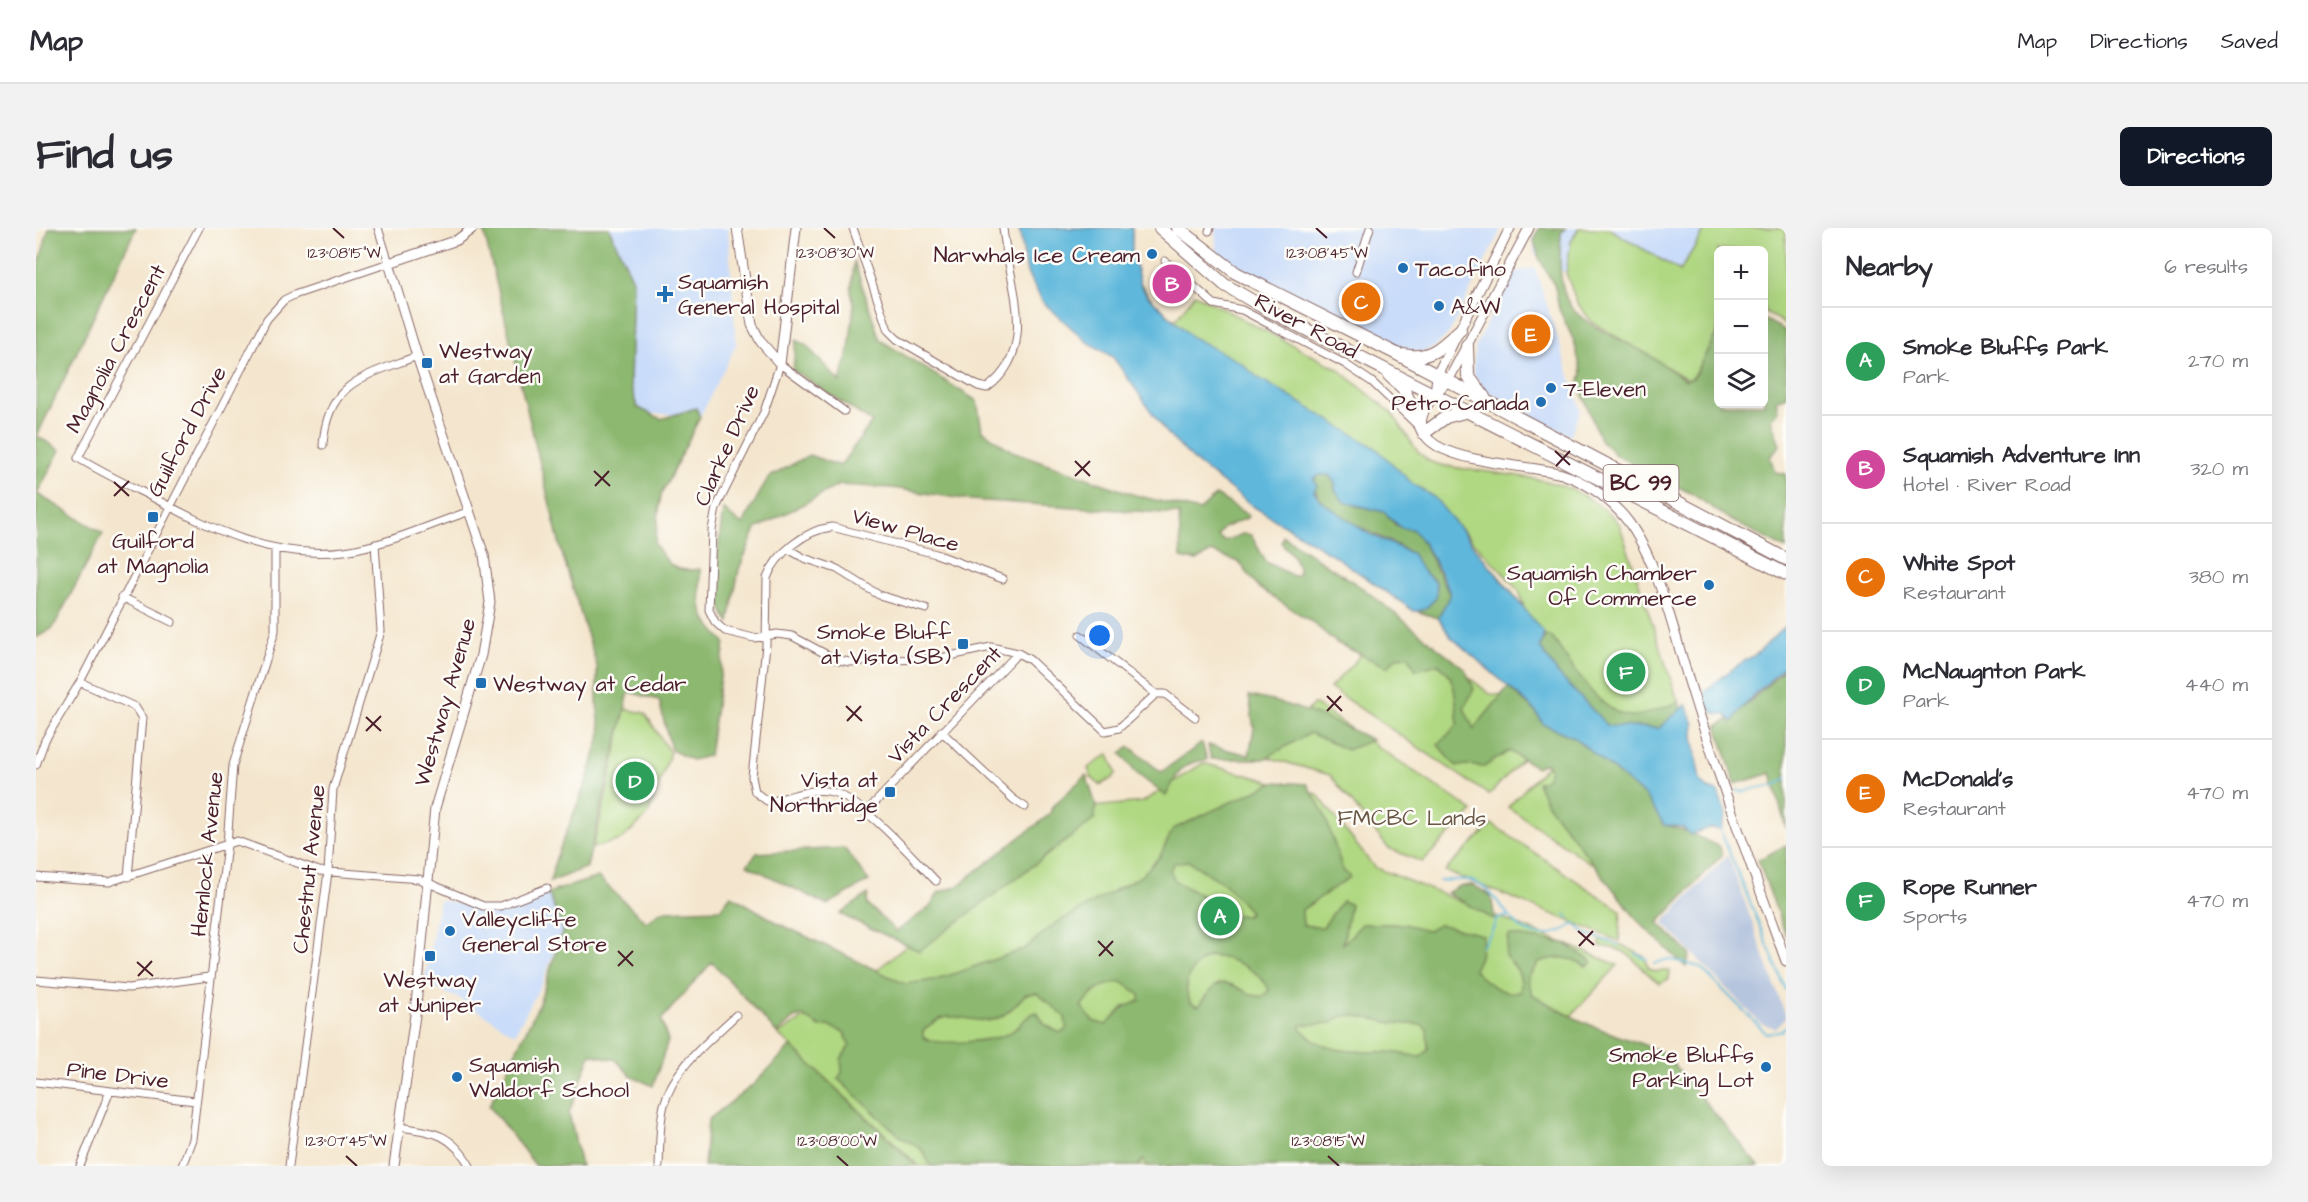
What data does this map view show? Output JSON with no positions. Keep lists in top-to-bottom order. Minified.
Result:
{"streets":{"highway":["BC 99"],"street":["River Road","Magnolia Crescent","Guilford Drive","Clarke Drive","View Place","Westway Avenue","Vista Crescent","Hemlock Avenue","Chestnut Avenue","Pine Drive"]},"crossings":[["Magnolia Crescent","Guilford Drive"],["Guilford Drive","Westway Avenue"],["Clarke Drive","View Place"],["Clarke Drive","Vista Crescent"],["View Place","Vista Crescent"],["Hemlock Avenue","Pine Drive"]],"parks":["FMCBC Lands"],"places":{"other":["Narwhals Ice Cream","Tacofino","A&W","7-Eleven","Petro-Canada","Squamish Chamber Of Commerce","Valleycliffe General Store","Smoke Bluffs Parking Lot","Squamish Waldorf School"],"health":["Squamish General Hospital"],"transit":["Westway at Garden","Guilford at Magnolia","Smoke Bluff at Vista (SB)","Westway at Cedar","Vista at Northridge","Westway at Juniper"]},"page":{"header":"Map","nav":["Map","Directions","Saved"],"title":"Find us","buttons":"Directions","heading":["Nearby","6 results"],"map_buttons":["+","−"],"pins":["B","C","E","F","D","A"],"list":[{"mark":"A","name":"Smoke Bluffs Park","note":"Park","value":"270 m"},{"mark":"B","name":"Squamish Adventure Inn","note":"Hotel · River Road","value":"320 m"},{"mark":"C","name":"White Spot","note":"Restaurant","value":"380 m"},{"mark":"D","name":"McNaugnton Park","note":"Park","value":"440 m"},{"mark":"E","name":"McDonald's","note":"Restaurant","value":"470 m"},{"mark":"F","name":"Rope Runner","note":"Sports","value":"470 m"}]},"coordinates":["123°08'30\"W","123°08'45\"W","123°08'15\"W","123°07'45\"W","123°08'00\"W"]}
